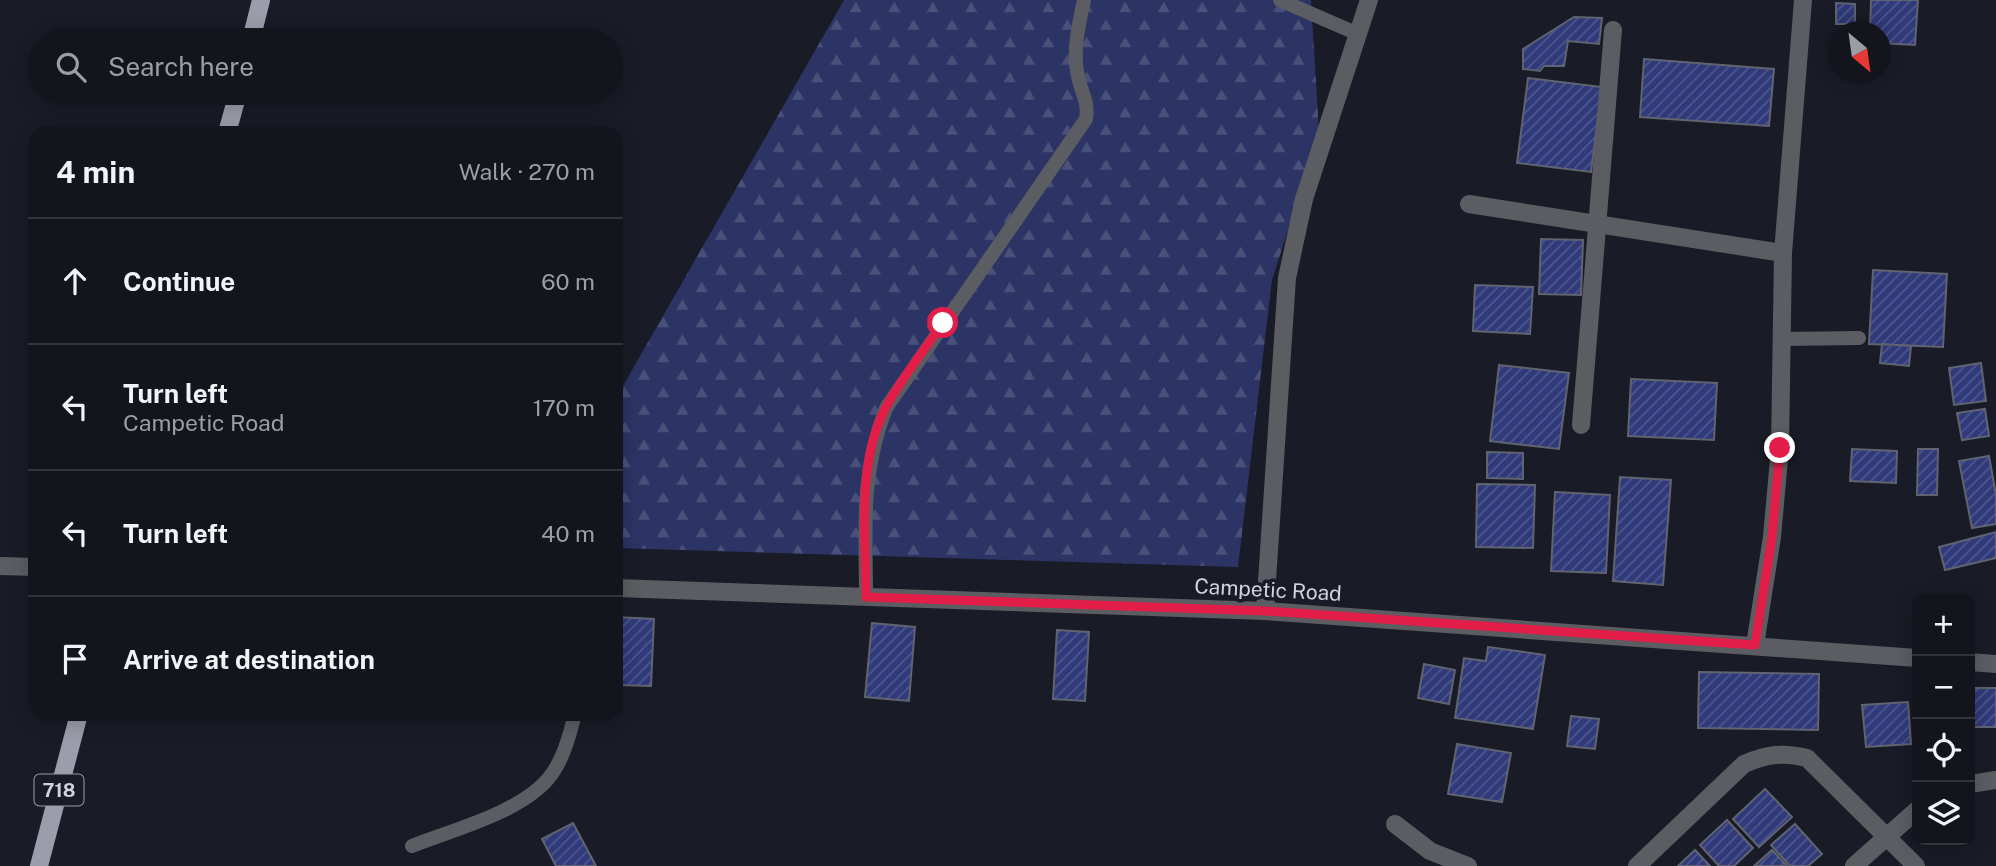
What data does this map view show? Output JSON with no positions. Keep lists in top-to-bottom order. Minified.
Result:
{"streets":{"main road":["718"],"street":["Campetic Road"]},"north":"bottom right","page":{"search":"Search here","heading":["4 min","Walk · 270 m"],"list":[["Continue","60 m"],["Turn left","Campetic Road","170 m"],["Turn left","40 m"],"Arrive at destination"],"map_buttons":["+","−"]}}
